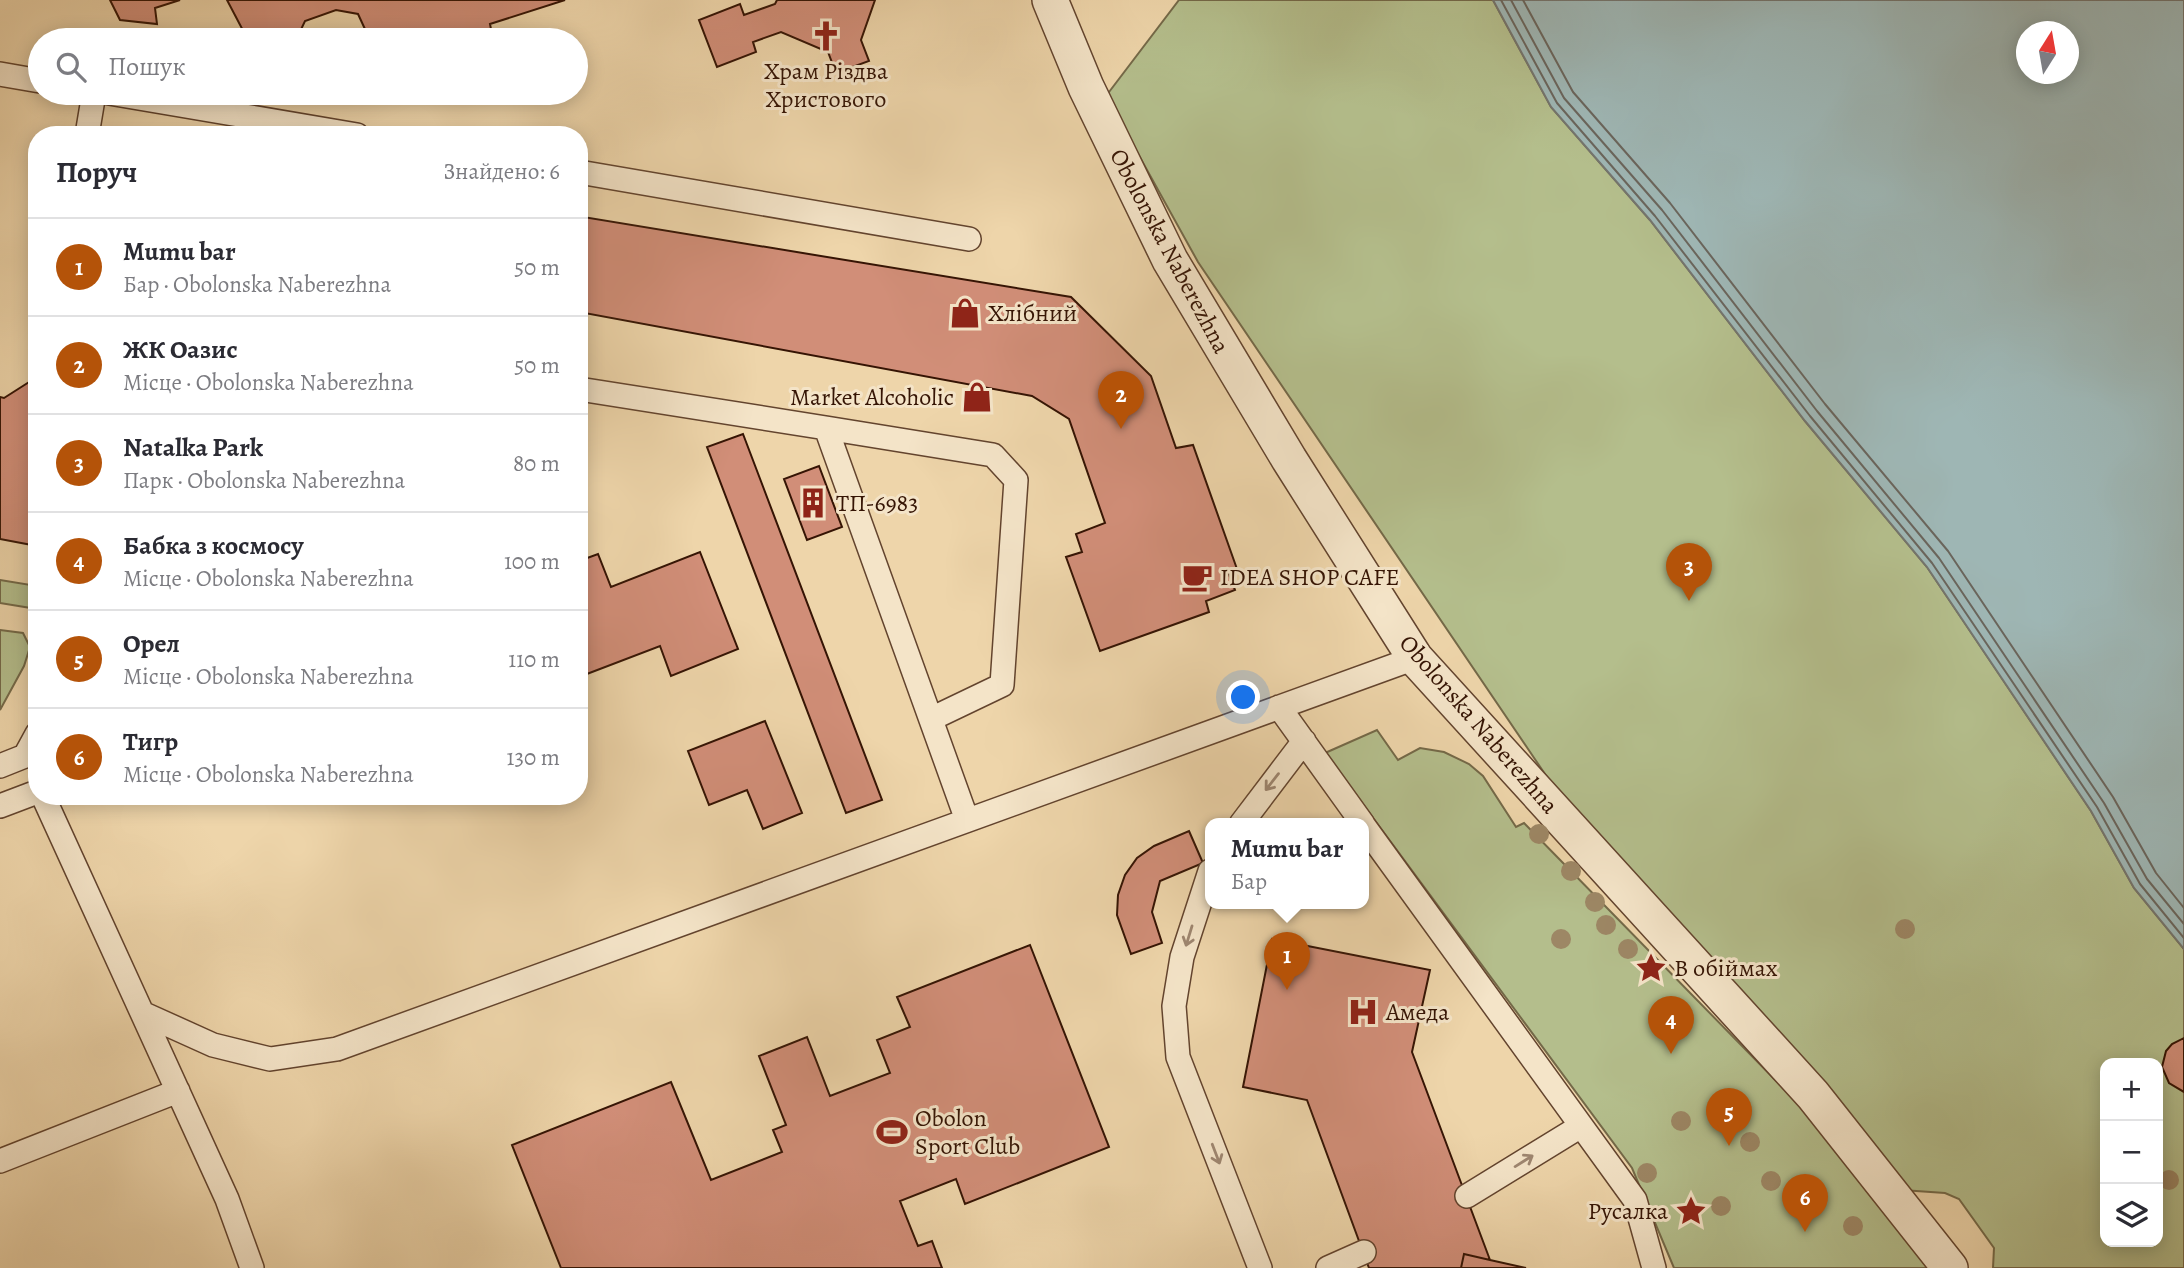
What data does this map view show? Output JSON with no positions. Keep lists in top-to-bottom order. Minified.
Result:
{"streets":{"street":["Obolonska Naberezhna"]},"places":{"church":["Храм Різдва Христового"],"shop":["Хлібний","Market Alcoholic"],"building":["ТП-6983"],"cafe":["IDEA SHOP CAFE"],"place":["В обіймах","Русалка"],"hospital":["Амеда"],"sports":["Obolon Sport Club"]},"north":"top","page":{"search":"Пошук","heading":["Поруч","Знайдено: 6"],"list":[{"mark":"1","name":"Mumu bar","note":"Бар · Obolonska Naberezhna","value":"50 m"},{"mark":"2","name":"ЖК Оазис","note":"Місце · Obolonska Naberezhna","value":"50 m"},{"mark":"3","name":"Natalka Park","note":"Парк · Obolonska Naberezhna","value":"80 m"},{"mark":"4","name":"Бабка з космосу","note":"Місце · Obolonska Naberezhna","value":"100 m"},{"mark":"5","name":"Орел","note":"Місце · Obolonska Naberezhna","value":"110 m"},{"mark":"6","name":"Тигр","note":"Місце · Obolonska Naberezhna","value":"130 m"}],"pins":["2","3","1","4","5","6"],"popup":["Mumu bar","Бар"],"map_buttons":["+","−"]}}
